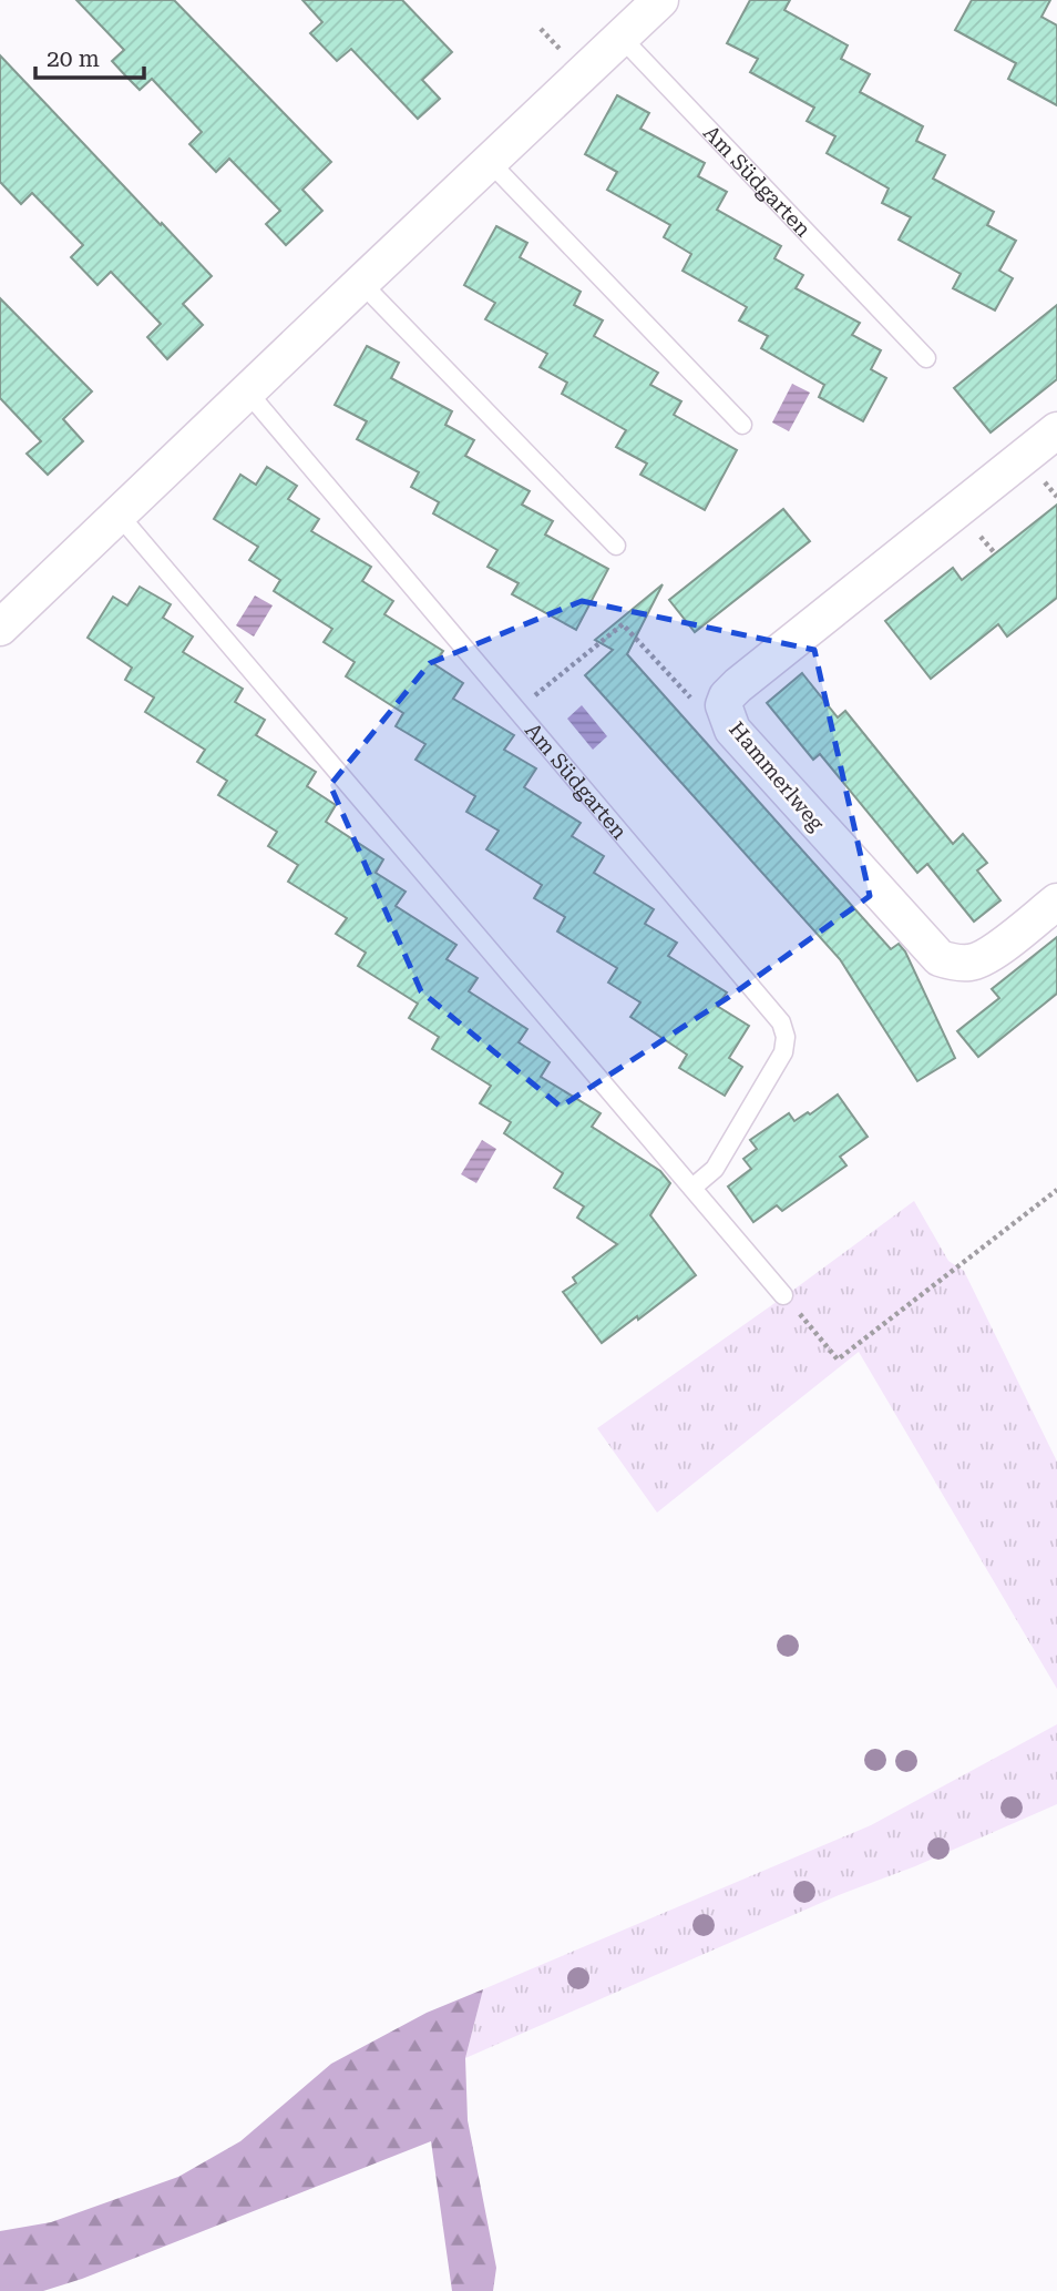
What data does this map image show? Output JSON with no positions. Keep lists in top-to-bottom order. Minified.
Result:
{"streets":{"street":["Hammerlweg"],"lane":["Am Südgarten"]},"scale_bar":"20 m"}
